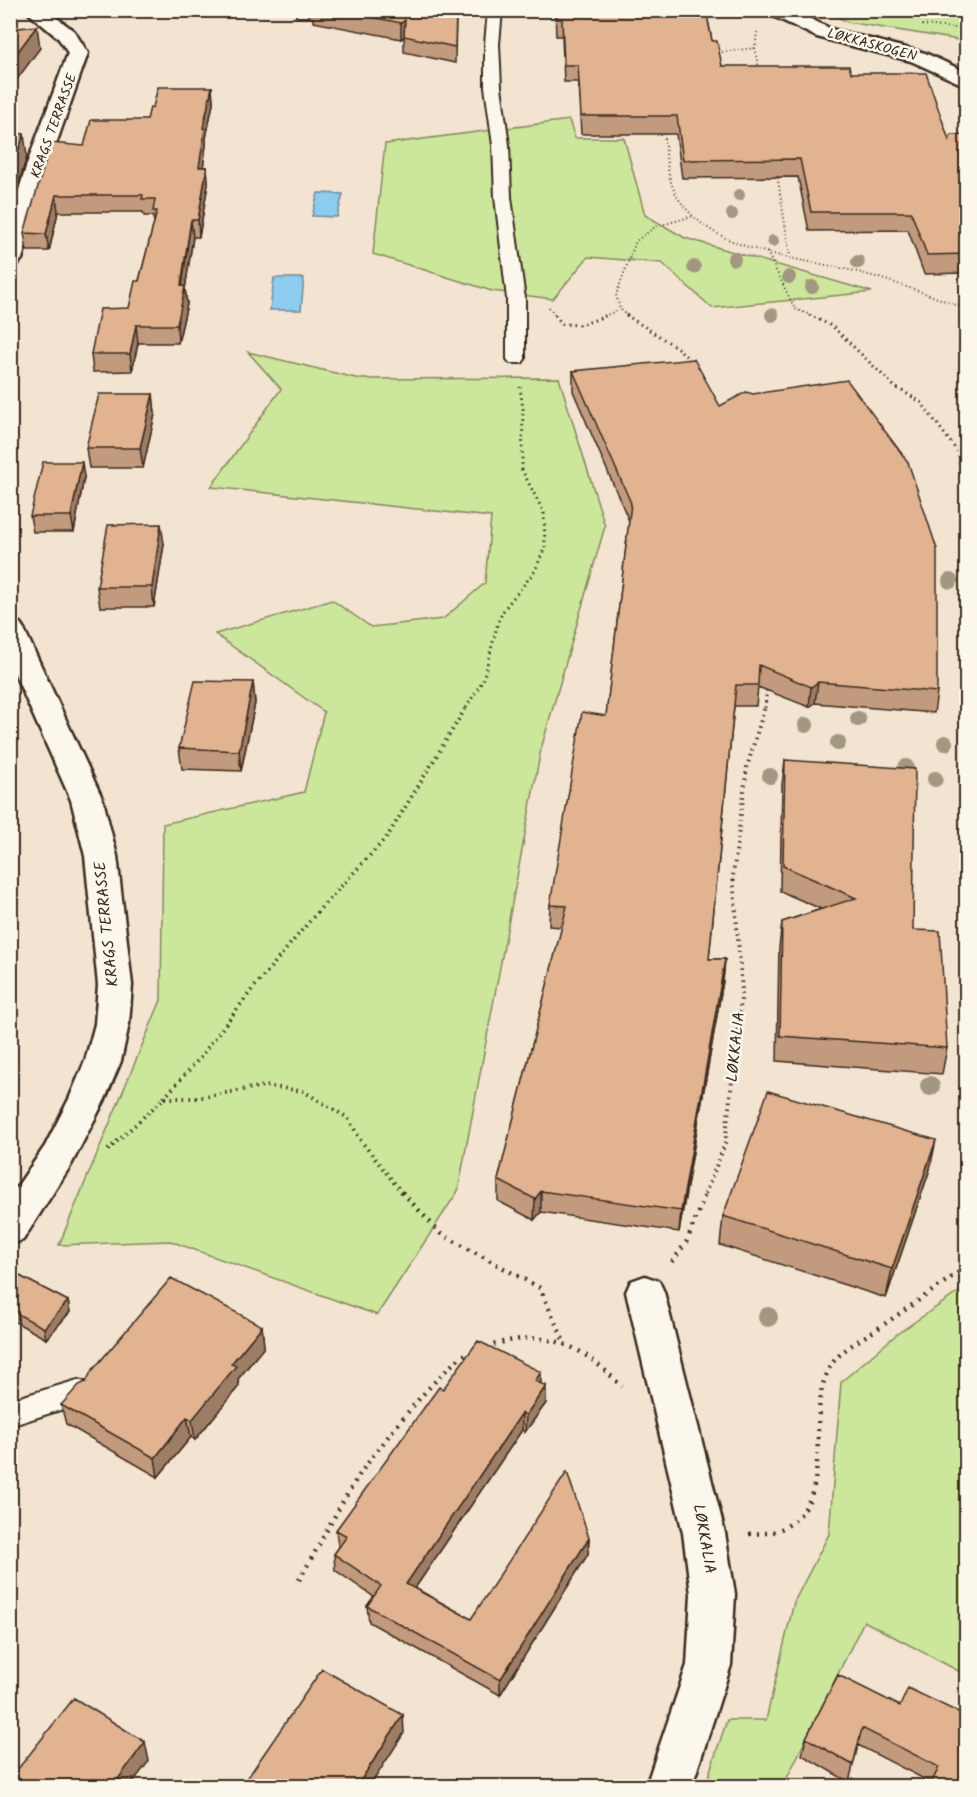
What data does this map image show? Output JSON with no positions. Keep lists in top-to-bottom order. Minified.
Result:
{"streets":{"street":["LØKKASKOGEN","KRAGS TERRASSE","LØKKALIA"]}}
